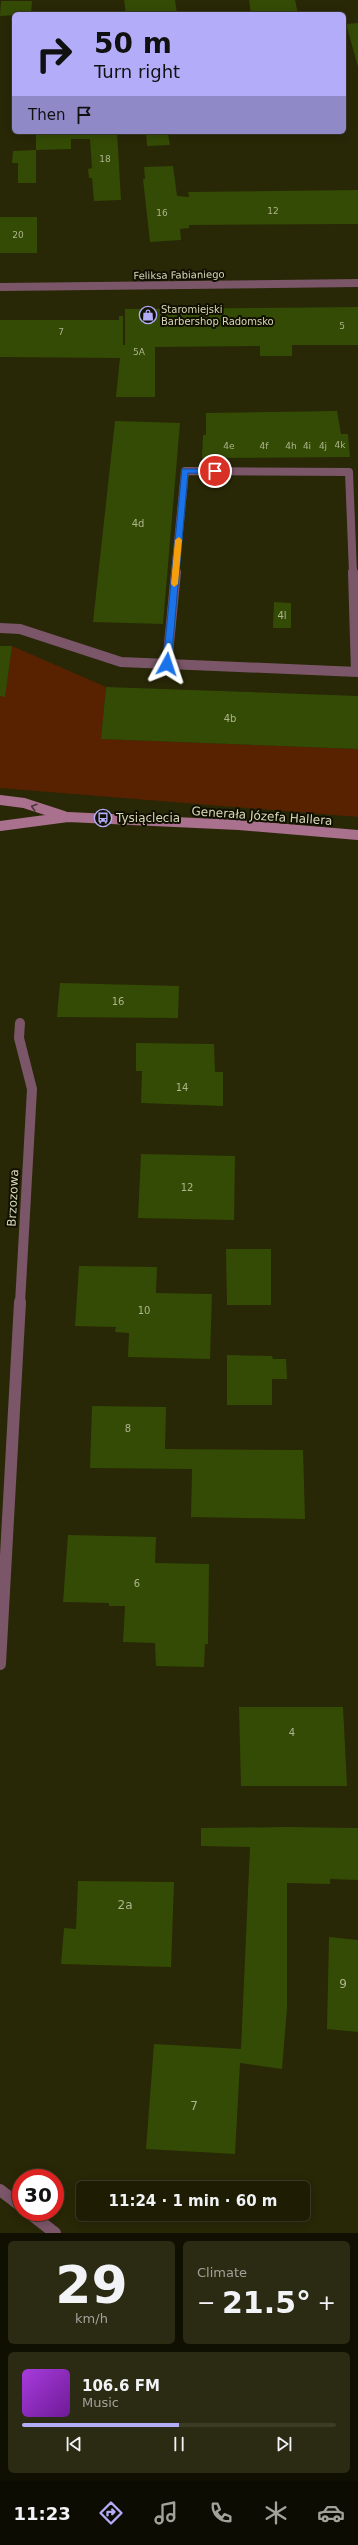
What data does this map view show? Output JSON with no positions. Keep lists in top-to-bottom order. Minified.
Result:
{"streets":{"street":["Feliksa Fabianiego","Generała Józefa Hallera","Brzozowa"]},"places":{"shop":["Staromiejski Barbershop Radomsko"],"bus stop":["Tysiąclecia"]},"house_numbers":["18","12","16","20","5","7","5A","4k","4e","4f","4h","4i","4j","4d","4l","4b","16","14","12","10","8","6","4","2a","9","7"],"page":{"turn":["50 m","Turn right"],"then":"Then","limit":"30","trip":"11:24 · 1 min · 60 m","tile":[["29","km/h"],"Climate"],"heat":["−","21.5°","+"],"song":["106.6 FM","Music"],"tabs":"11:23"}}
